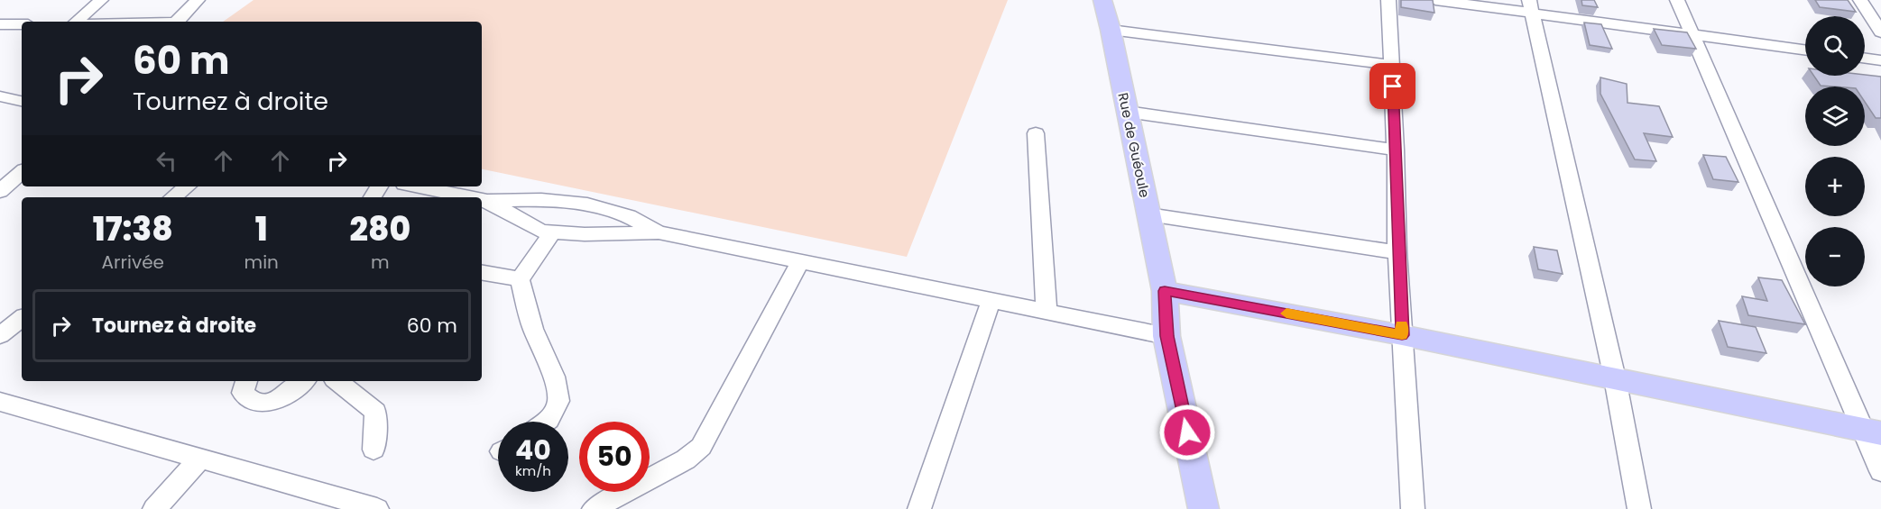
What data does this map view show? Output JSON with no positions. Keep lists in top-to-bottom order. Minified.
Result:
{"streets":{"main road":["Rue de Guéoule"]},"page":{"map_buttons":["+","−"],"turn":["60 m","Tournez à droite"],"eta":["17:38","Arrivée","1","min","280","m"],"list":[{"name":"Tournez à droite","value":"60 m"}],"speed":"40 km/h","limit":"50"}}
